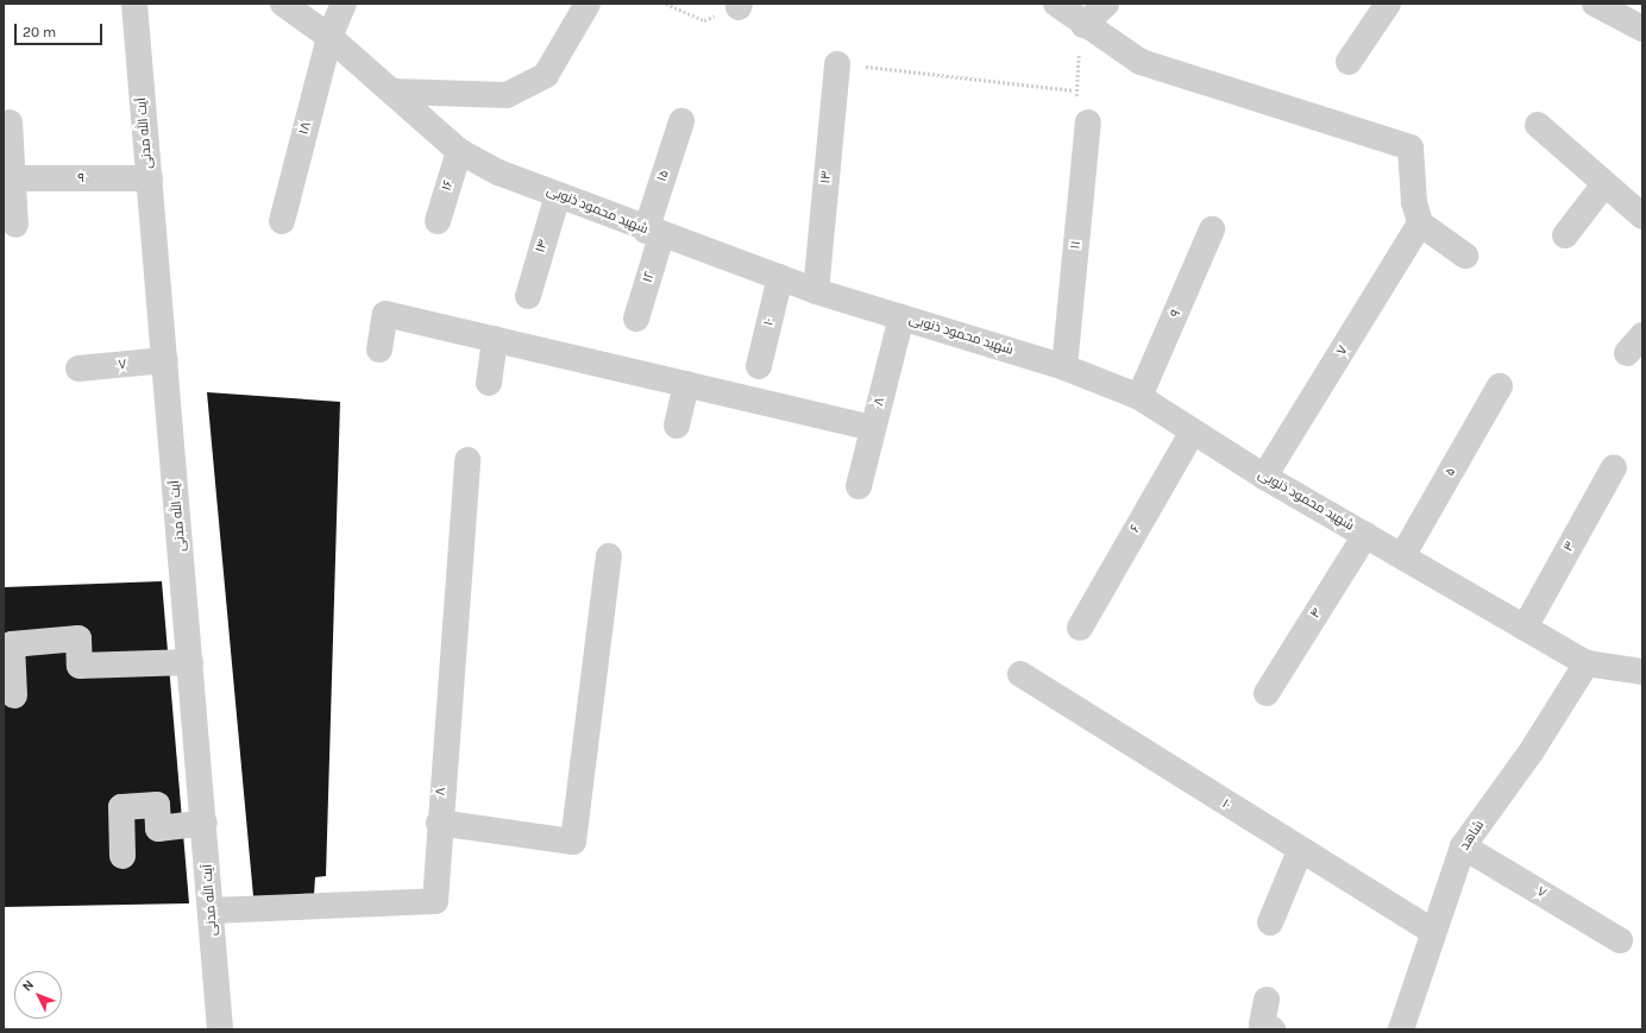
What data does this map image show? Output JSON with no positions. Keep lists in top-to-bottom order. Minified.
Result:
{"streets":{"street":["۱۸","آیت الله مدنی","۱۵","۱۳","۹","۱۶","شهید محمود ذنوبی","۱۱","۱۴","۱۲","۱۰","۷","۸","۵","۶","۳","۴","شاهد"]},"crossings":[["۱۸","شهید محمود ذنوبی"],["آیت الله مدنی","۹"],["آیت الله مدنی","۷"],["آیت الله مدنی","۸"],["۱۵","شهید محمود ذنوبی"],["۱۵","۱۲"],["۱۳","شهید محمود ذنوبی"],["۹","شهید محمود ذنوبی"],["۱۶","شهید محمود ذنوبی"],["شهید محمود ذنوبی","۱۱"],["شهید محمود ذنوبی","۱۴"],["شهید محمود ذنوبی","۱۲"],["شهید محمود ذنوبی","۱۰"],["شهید محمود ذنوبی","۷"],["شهید محمود ذنوبی","۸"],["شهید محمود ذنوبی","۵"],["شهید محمود ذنوبی","۶"],["شهید محمود ذنوبی","۳"],["شهید محمود ذنوبی","۴"],["شهید محمود ذنوبی","شاهد"],["۱۰","شاهد"],["۷","شاهد"]],"scale_bar":"20 m","north":"top left"}
